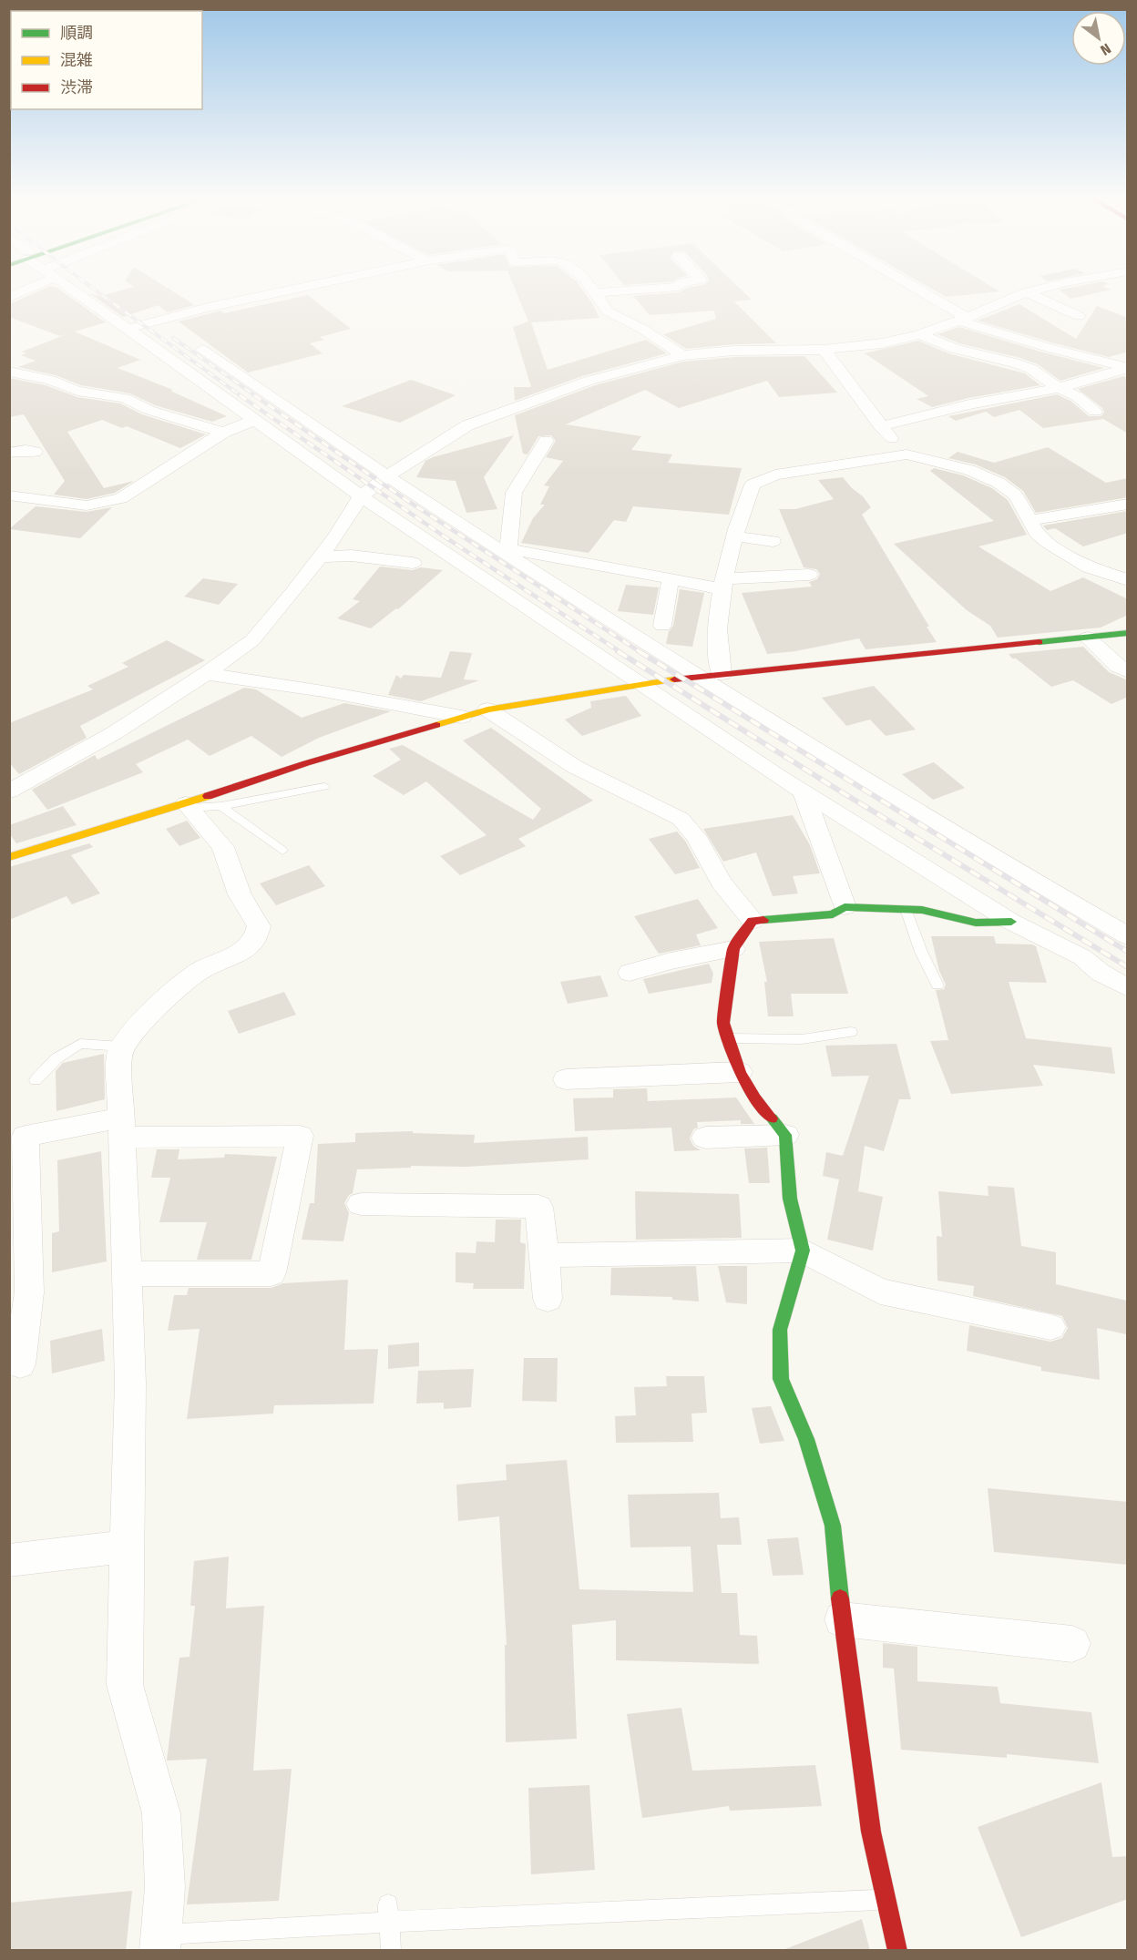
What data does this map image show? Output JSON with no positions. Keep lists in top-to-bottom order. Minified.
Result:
{"legend":["順調","混雑","渋滞"],"north":"bottom right"}
